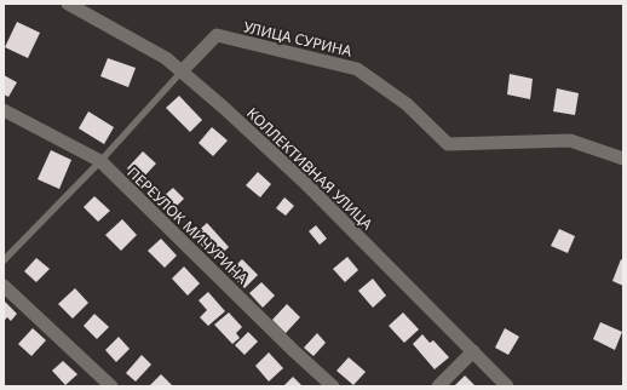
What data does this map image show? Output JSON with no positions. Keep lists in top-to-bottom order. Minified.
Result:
{"streets":{"street":["УЛИЦА СУРИНА","КОЛЛЕКТИВНАЯ УЛИЦА","ПЕРЕУЛОК МИЧУРИНА"]},"crossings":[["УЛИЦА СУРИНА","КОЛЛЕКТИВНАЯ УЛИЦА"]]}
